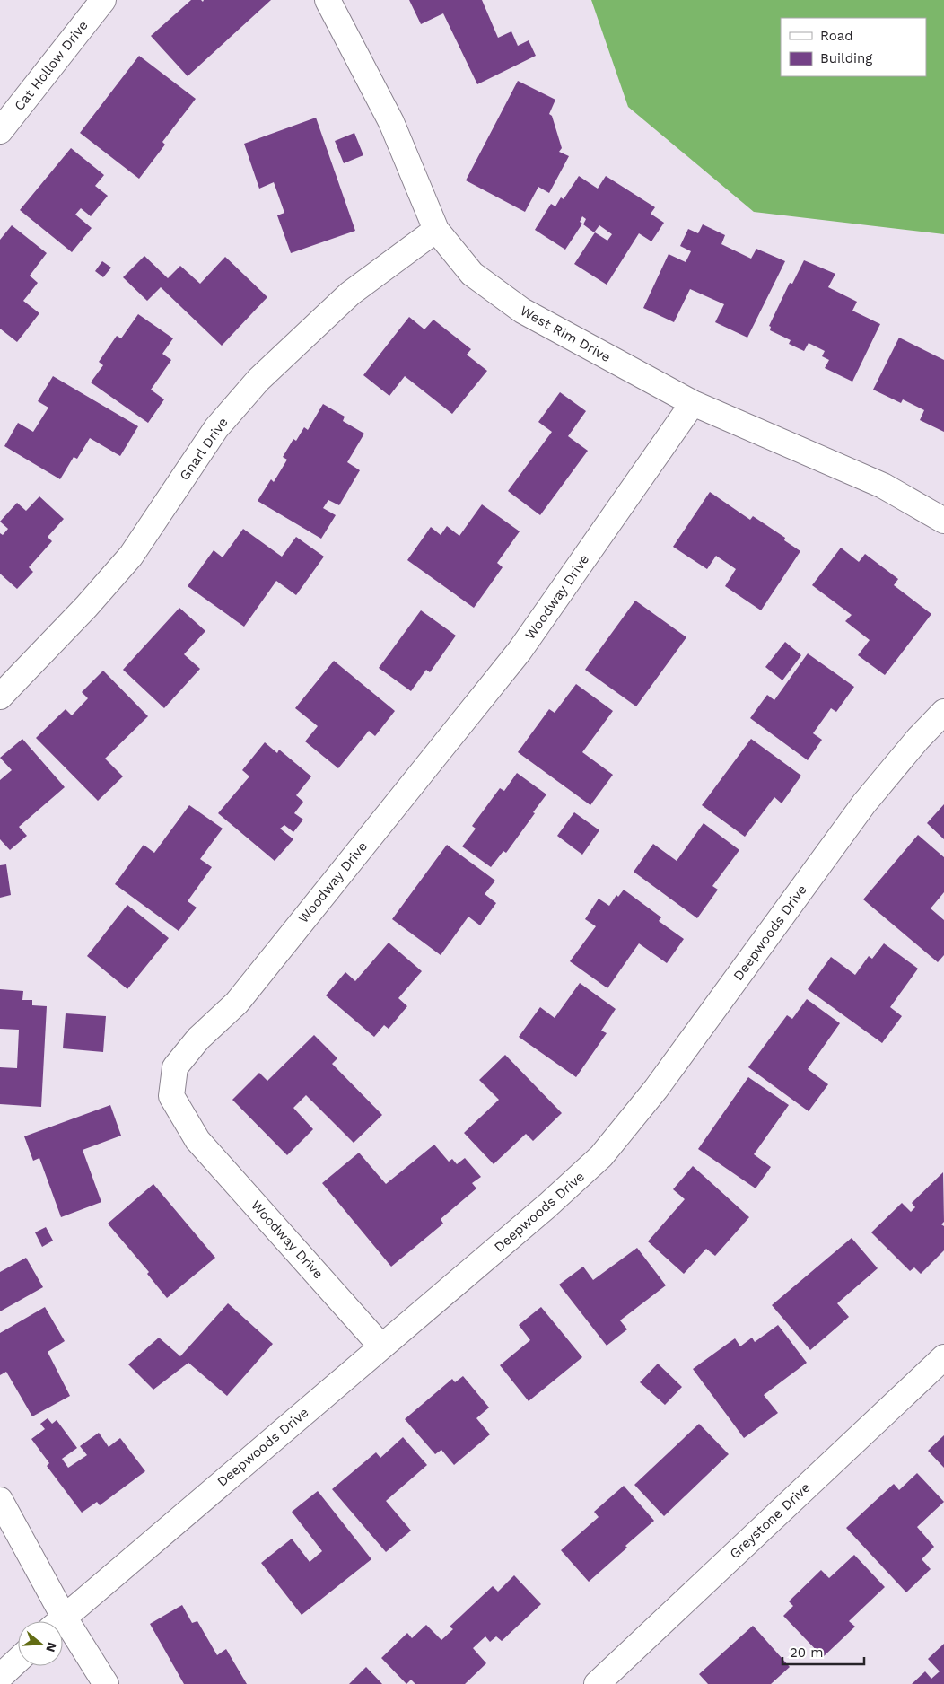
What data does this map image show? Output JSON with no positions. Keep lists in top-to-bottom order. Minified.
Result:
{"streets":{"street":["Cat Hollow Drive","West Rim Drive","Gnarl Drive","Woodway Drive","Deepwoods Drive","Greystone Drive"]},"crossings":[["West Rim Drive","Gnarl Drive"],["West Rim Drive","Woodway Drive"],["Woodway Drive","Deepwoods Drive"]],"legend":["Road","Building"],"scale_bar":"20 m","north":"right"}
